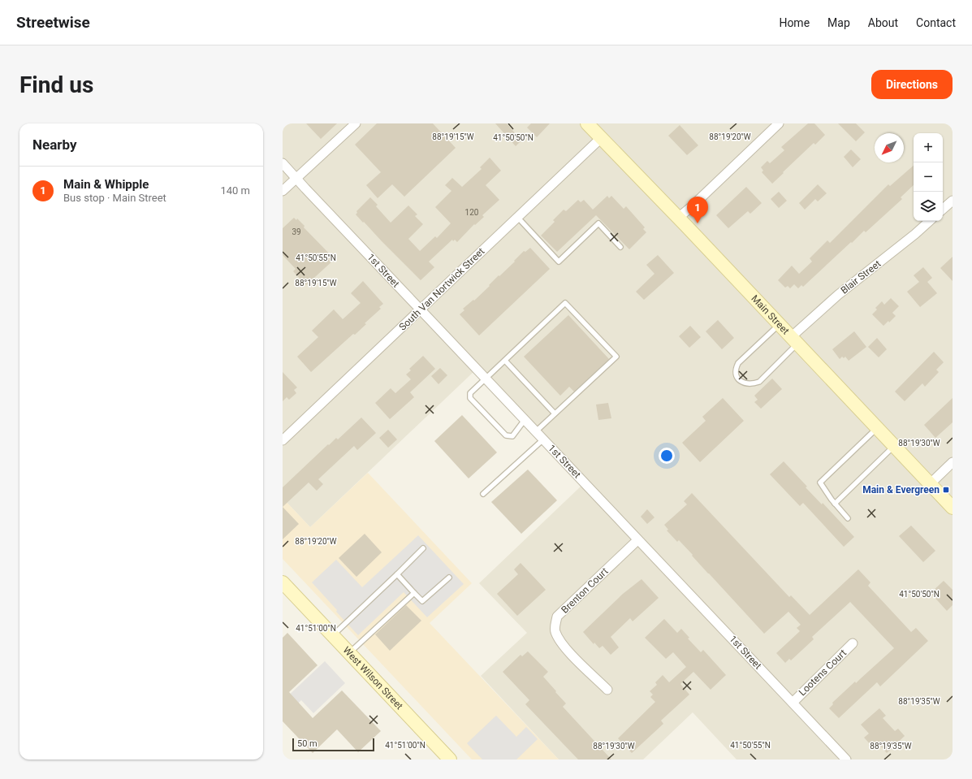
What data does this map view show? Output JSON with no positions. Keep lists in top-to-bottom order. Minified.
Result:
{"streets":{"main road":["Main Street","West Wilson Street"],"street":["1st Street","Blair Street","South Van Nortwick Street","Brenton Court","Lootens Court"]},"crossings":[["1st Street","South Van Nortwick Street"],["1st Street","Brenton Court"],["1st Street","Lootens Court"],["Blair Street","Main Street"],["South Van Nortwick Street","Main Street"]],"places":{"transit":["Main & Evergreen"]},"house_numbers":["120","39"],"scale_bar":"50 m","north":"bottom left","page":{"header":"Streetwise","nav":["Home","Map","About","Contact"],"buttons":"Directions","title":"Find us","heading":"Nearby","map_buttons":["+","−"],"list":[{"mark":"1","name":"Main & Whipple","note":"Bus stop · Main Street","value":"140 m"}],"pins":"1","scale":"50 m"},"coordinates":["88°19'15\"W","88°19'20\"W","41°50'50\"N","41°50'55\"N","88°19'30\"W","41°51'00\"N","88°19'35\"W"]}
